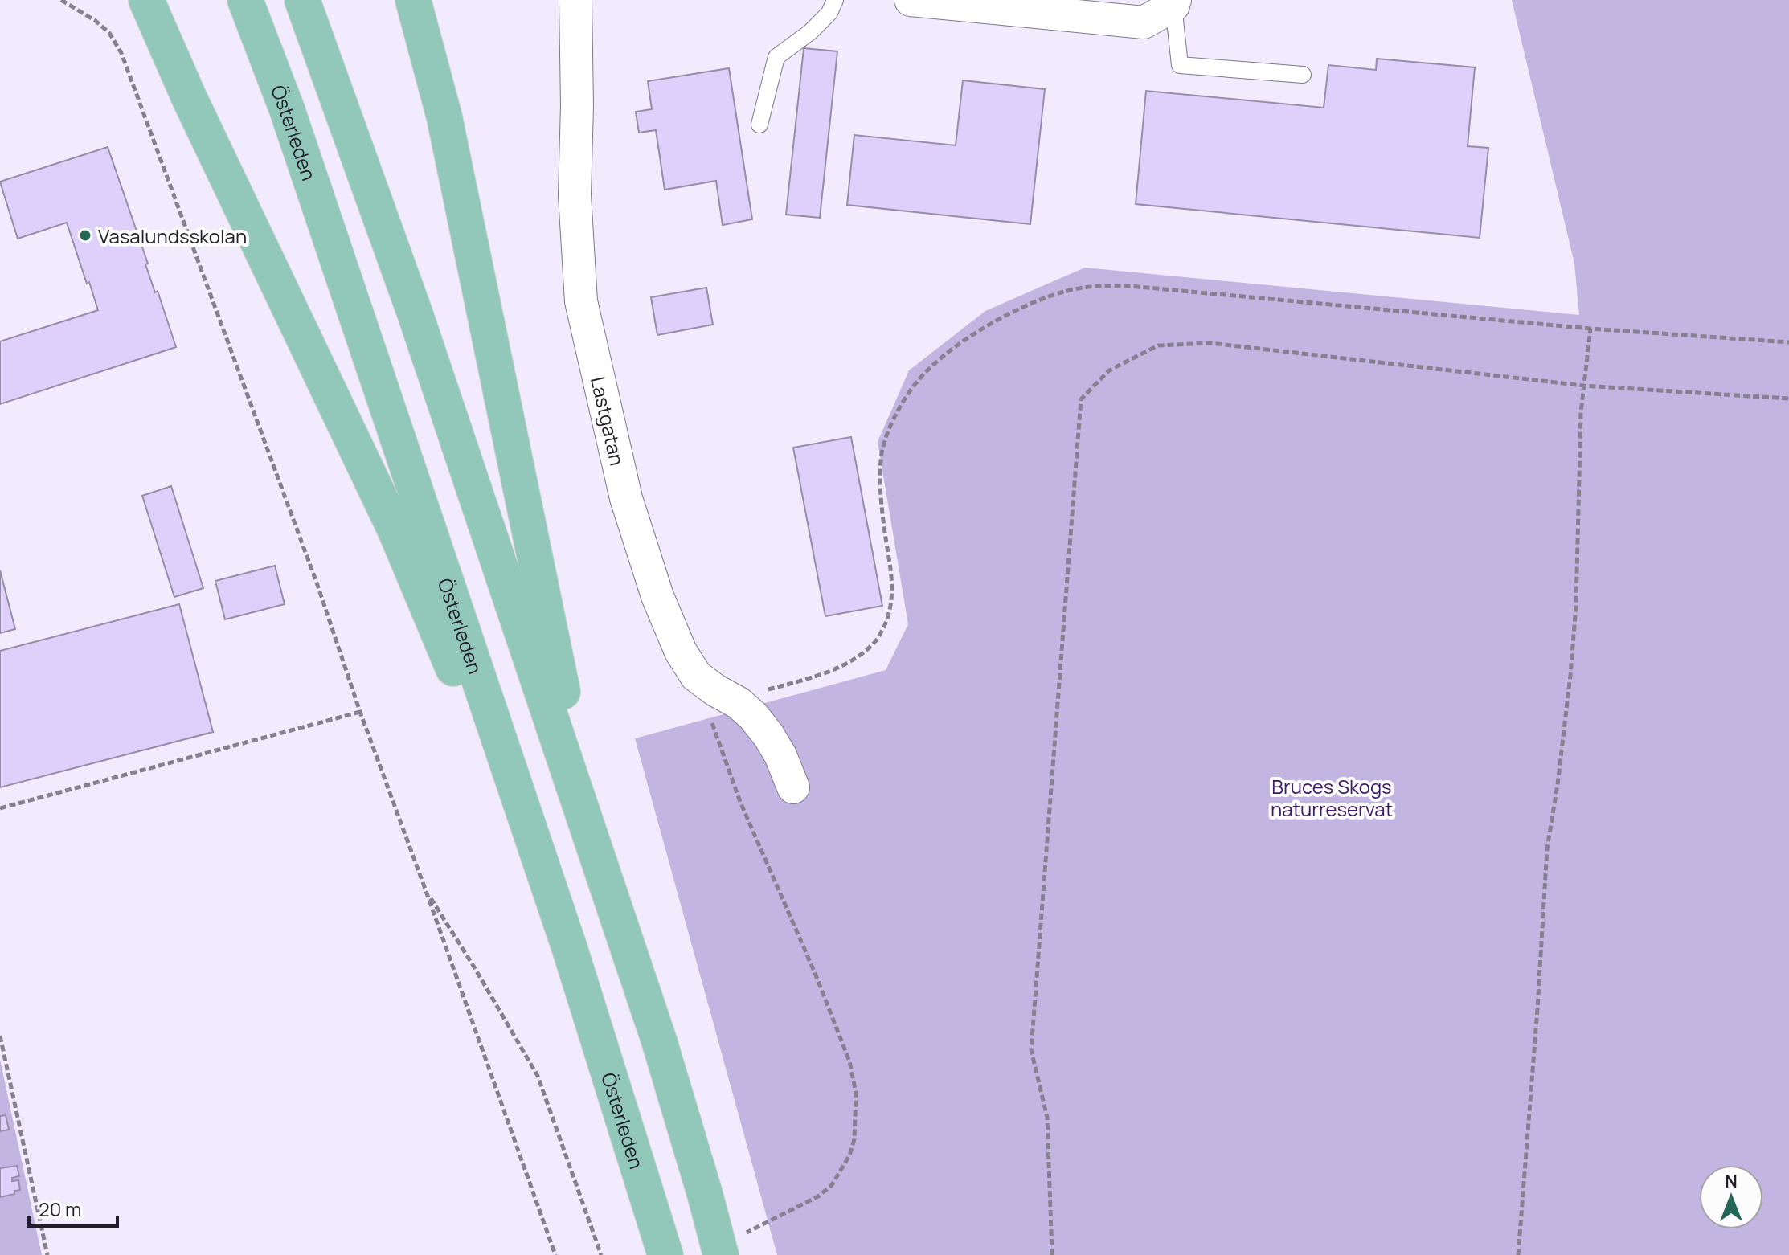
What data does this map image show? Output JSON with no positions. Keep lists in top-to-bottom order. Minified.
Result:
{"streets":{"main road":["Österleden"],"street":["Lastgatan"]},"parks":["Bruces Skogs naturreservat"],"places":["Vasalundsskolan"],"scale_bar":"20 m","north":"top"}
